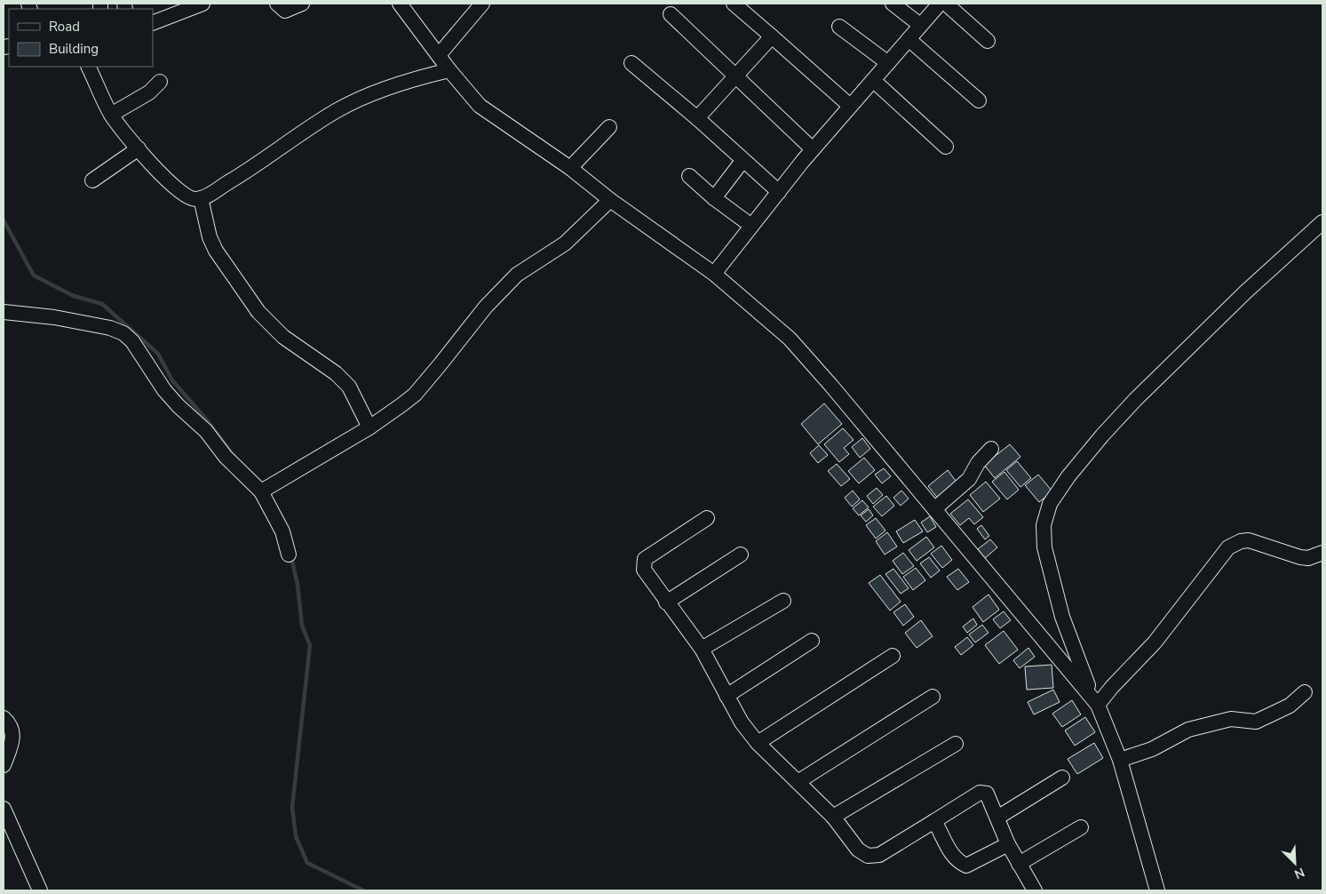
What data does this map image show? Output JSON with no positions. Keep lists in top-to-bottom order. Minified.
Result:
{"legend":["Road","Building"],"north":"bottom right"}
